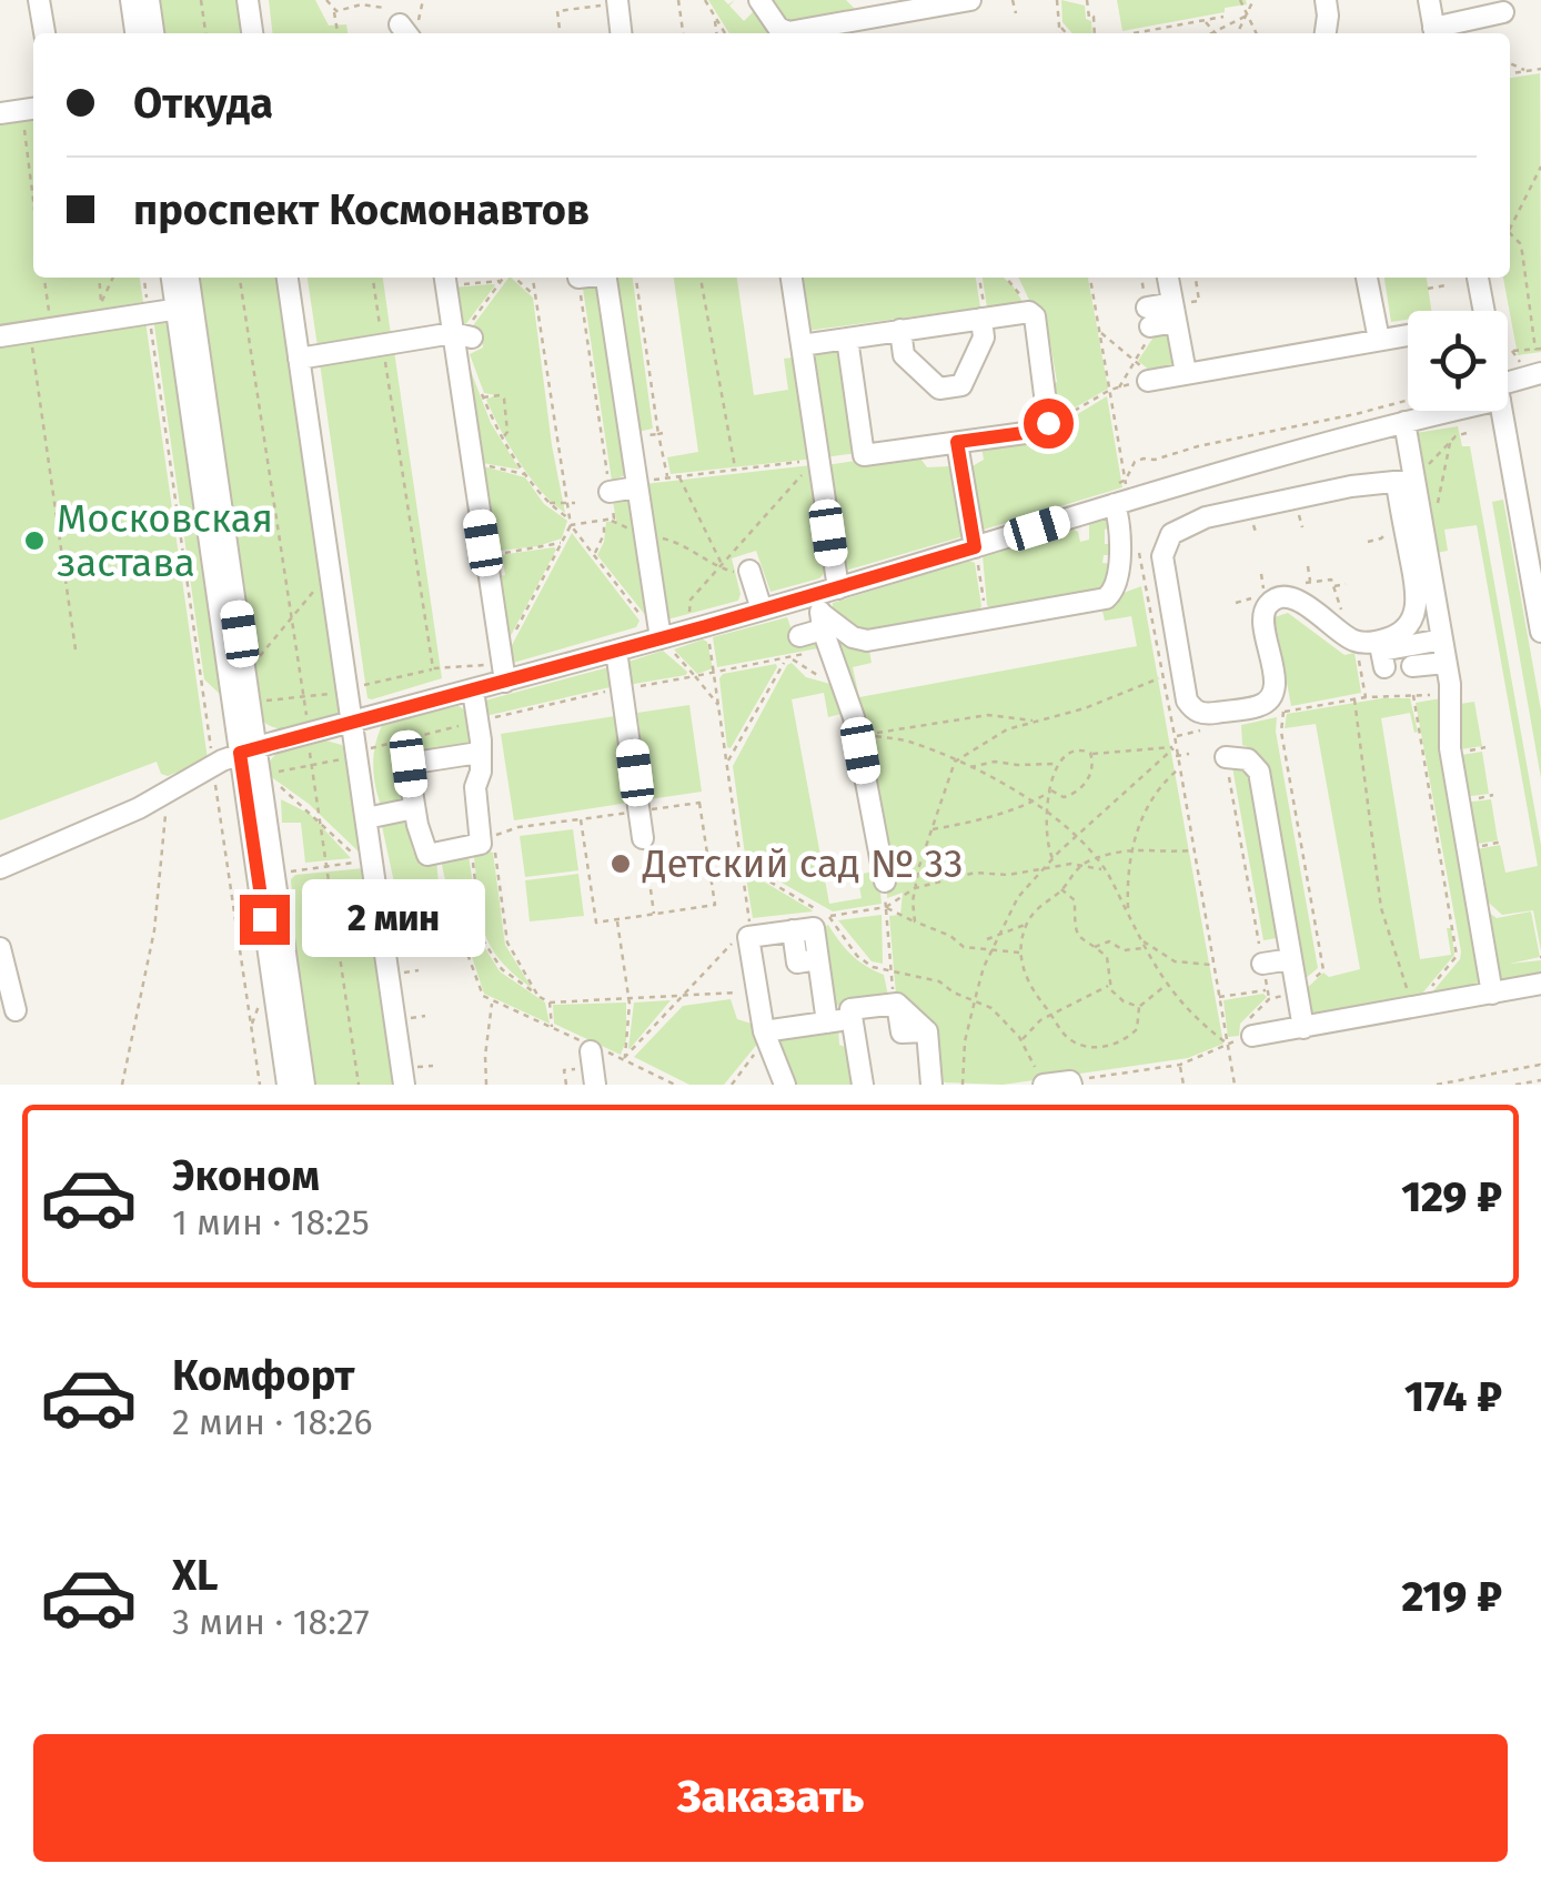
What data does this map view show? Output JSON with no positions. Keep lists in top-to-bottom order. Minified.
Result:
{"places":["Московская застава","Детский сад № 33"],"page":{"banner":["Откуда","проспект Космонавтов"],"bubble":"2 мин","list":[{"name":"Эконом","note":"1 мин · 18:25","value":"129 ₽"},{"name":"Комфорт","note":"2 мин · 18:26","value":"174 ₽"},{"name":"XL","note":"3 мин · 18:27","value":"219 ₽"}],"buttons":"Заказать"}}
